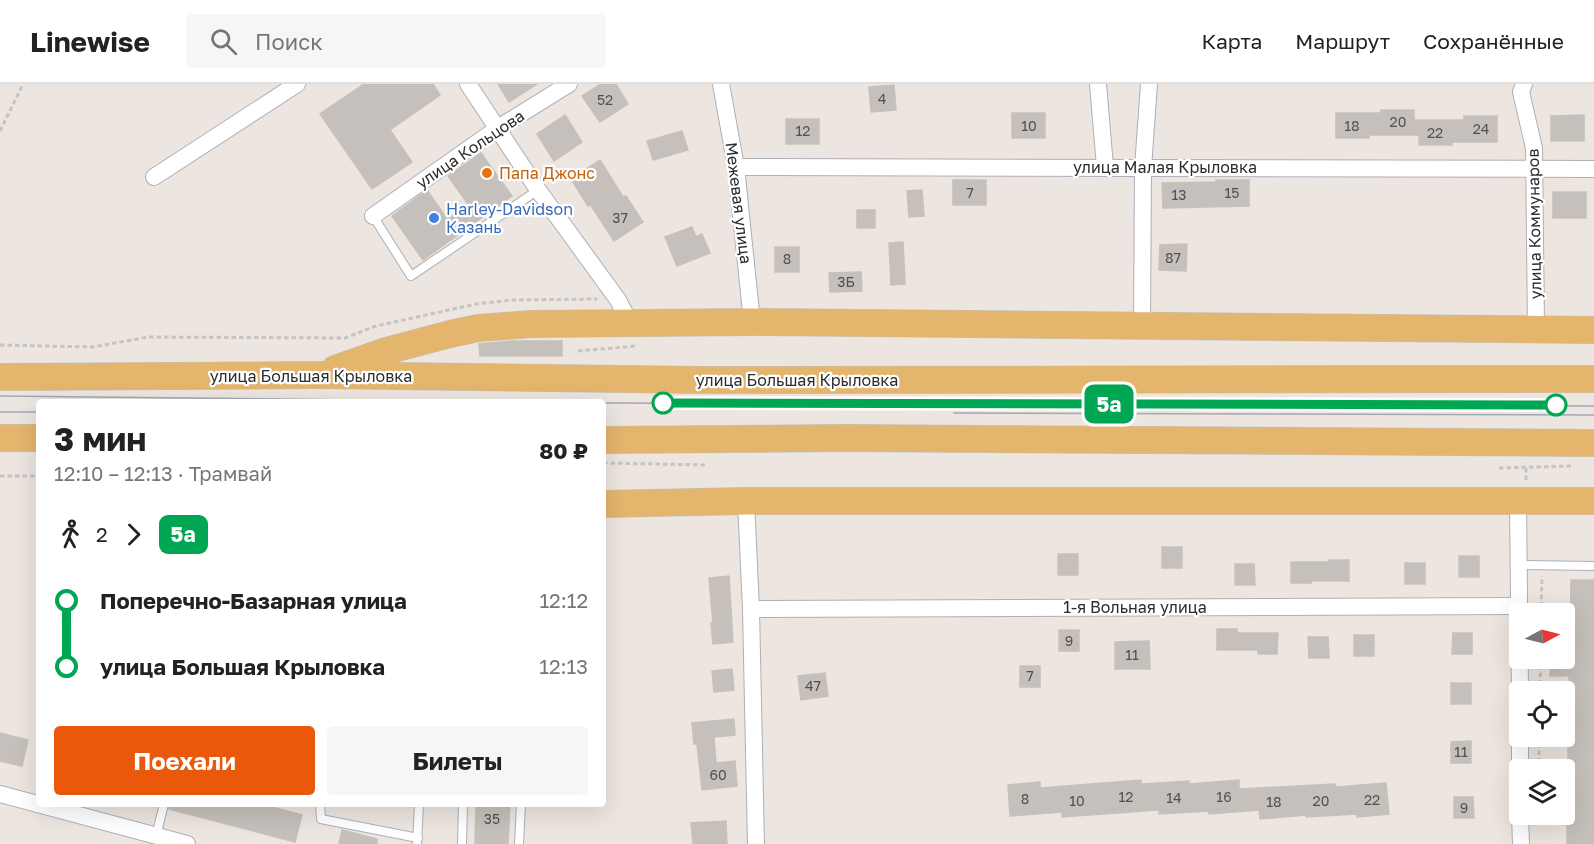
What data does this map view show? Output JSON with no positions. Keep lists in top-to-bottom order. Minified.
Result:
{"streets":{"main road":["улица Большая Крыловка"],"street":["улица Кольцова","улица Малая Крыловка","Межевая улица","улица Коммунаров","1-я Вольная улица"]},"crossings":[["улица Малая Крыловка","Межевая улица"],["улица Малая Крыловка","улица Коммунаров"]],"places":["Папа Джонс","Harley-Davidson Казань"],"lines":["tram line 5а"],"house_numbers":["4","52","20","10","18","24","12","22","7","15","13","37","87","8","3Б","9","11","7","47","11","60","12","16","14","8","22","10","20","18","9","35"],"north":"right","page":{"header":"Linewise","search":"Поиск","nav":["Карта","Маршрут","Сохранённые"],"on_map":"5а","heading":["3 мин","12:10 – 12:13 · Трамвай","80 ₽"],"legs":["2","5а"],"list":[{"name":"Поперечно-Базарная улица","value":"12:12"},{"name":"улица Большая Крыловка","value":"12:13"}],"buttons":["Поехали","Билеты"]}}
